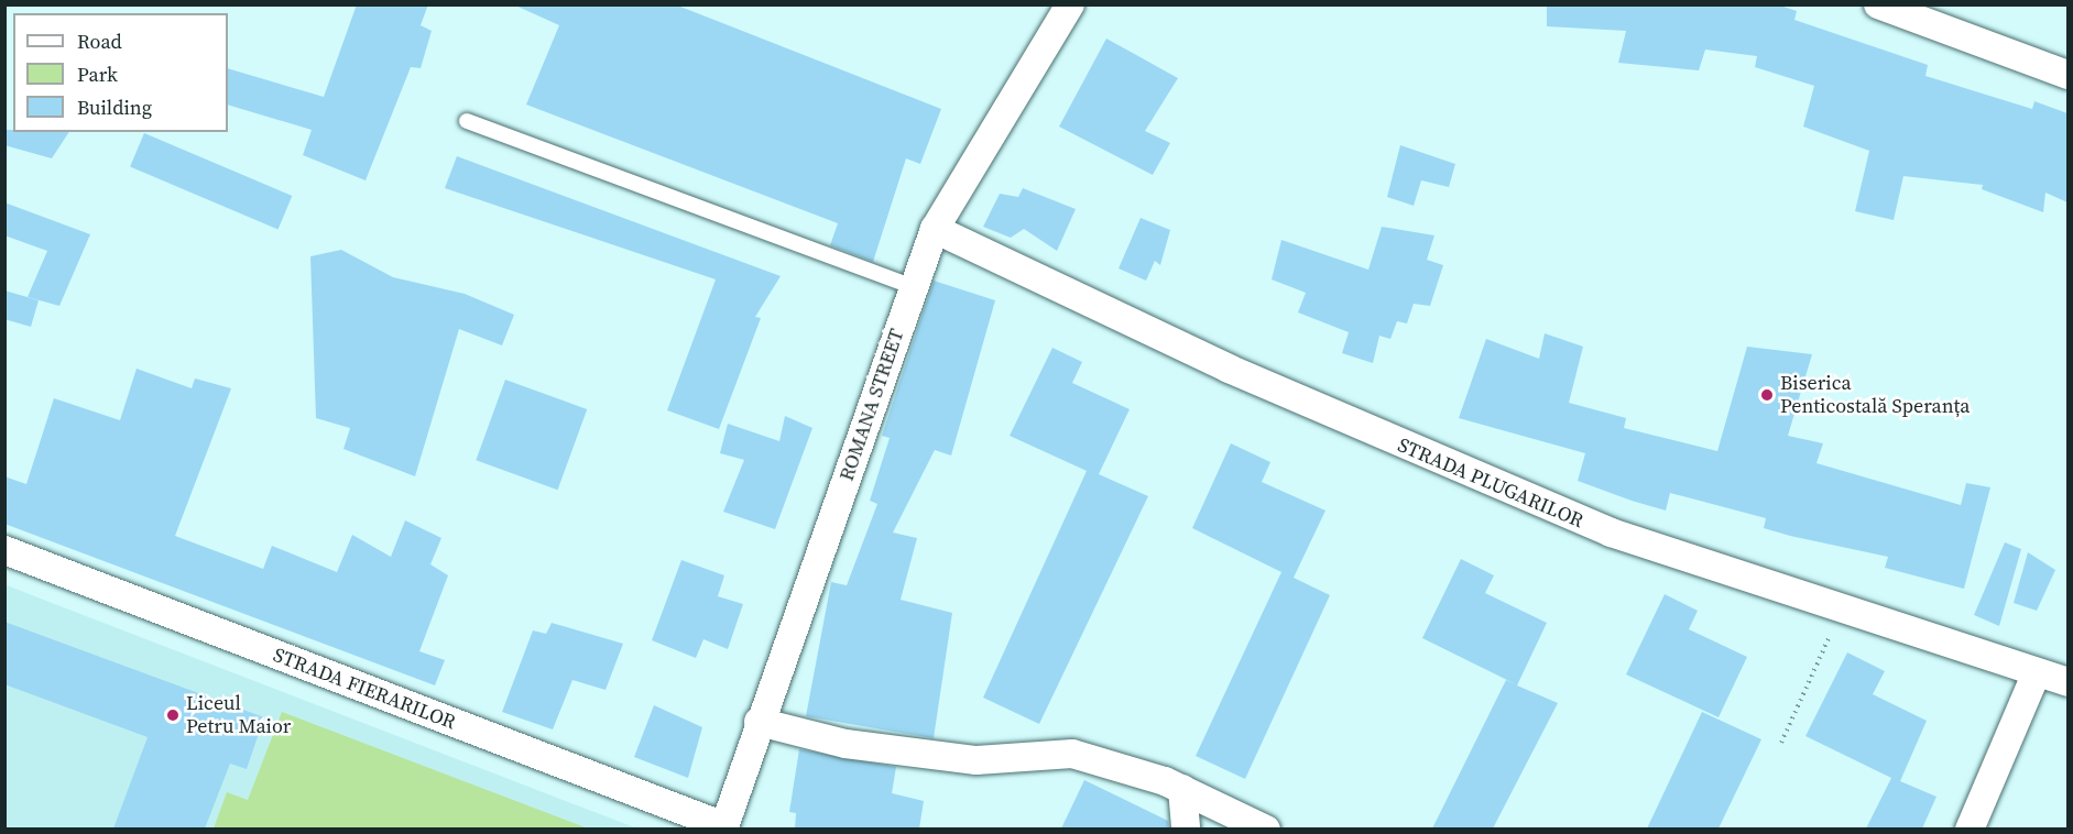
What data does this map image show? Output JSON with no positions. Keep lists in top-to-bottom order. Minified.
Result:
{"streets":{"street":["ROMANA STREET","STRADA PLUGARILOR","STRADA FIERARILOR"]},"crossings":[["ROMANA STREET","STRADA PLUGARILOR"],["ROMANA STREET","STRADA FIERARILOR"]],"places":["Biserica Penticostală Speranța","Liceul Petru Maior"],"legend":["Road","Park","Building"]}
